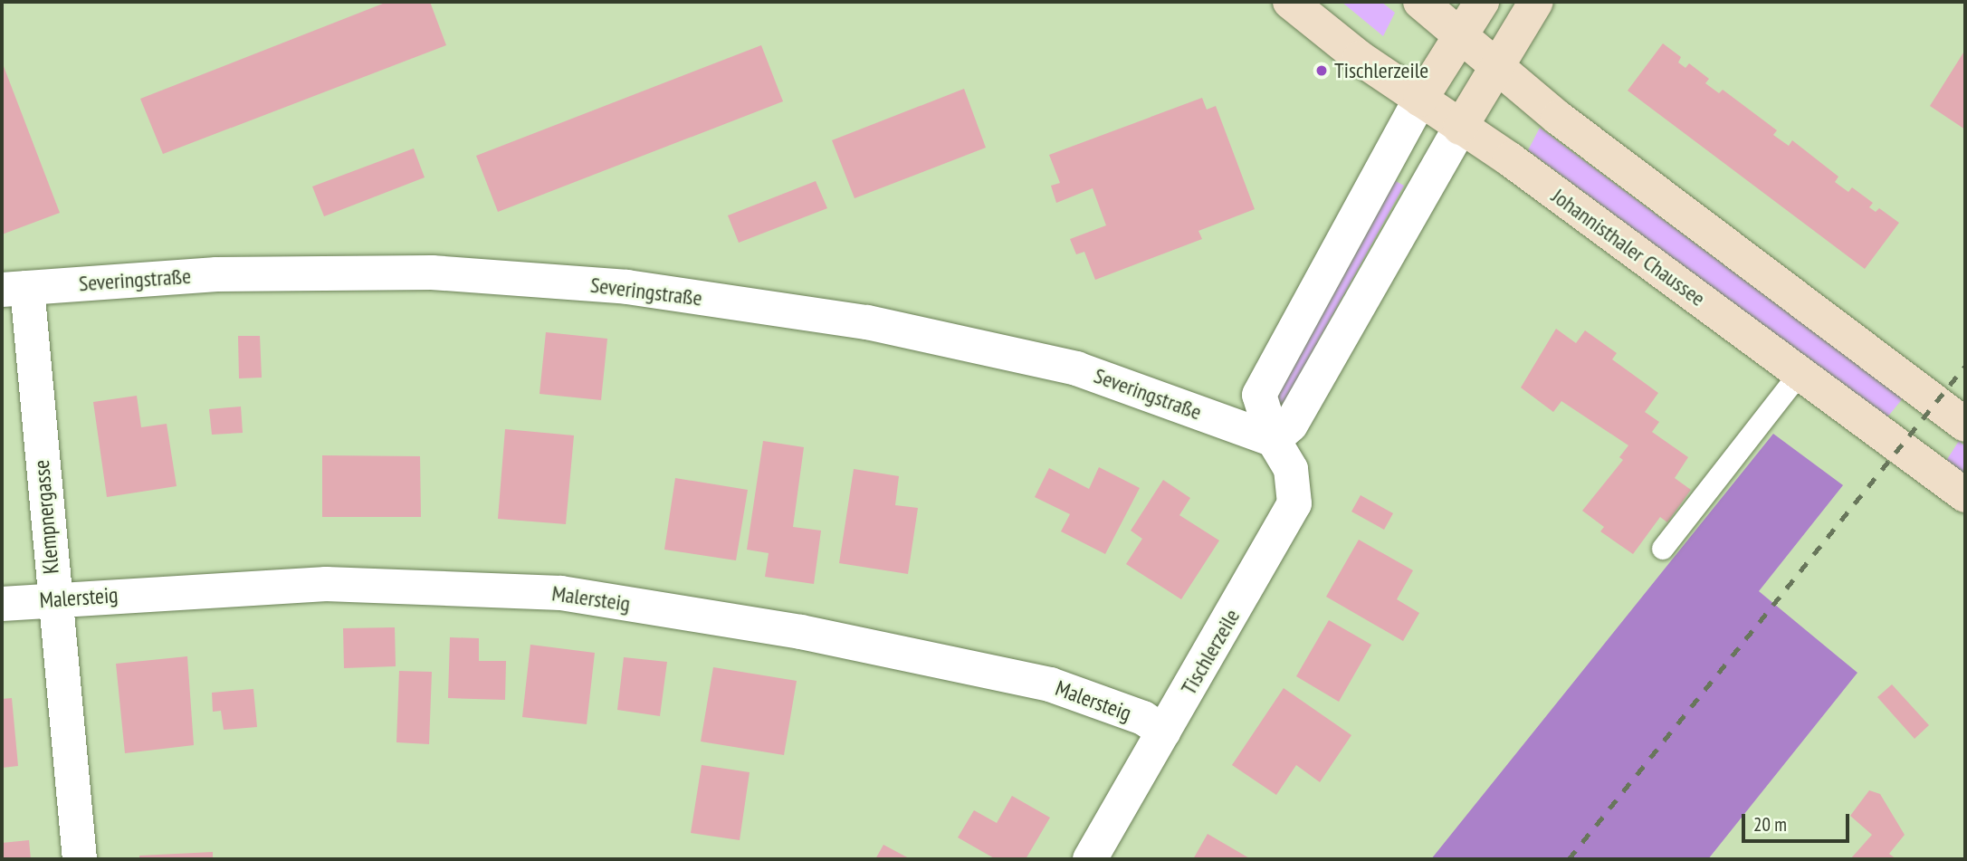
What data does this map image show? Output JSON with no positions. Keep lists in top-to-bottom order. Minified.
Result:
{"streets":{"main road":["Johannisthaler Chaussee"],"street":["Severingstraße","Klempnergasse","Malersteig","Tischlerzeile"]},"crossings":[["Johannisthaler Chaussee","Tischlerzeile"],["Severingstraße","Klempnergasse"],["Severingstraße","Tischlerzeile"],["Klempnergasse","Malersteig"],["Malersteig","Tischlerzeile"]],"places":["Tischlerzeile"],"scale_bar":"20 m"}
